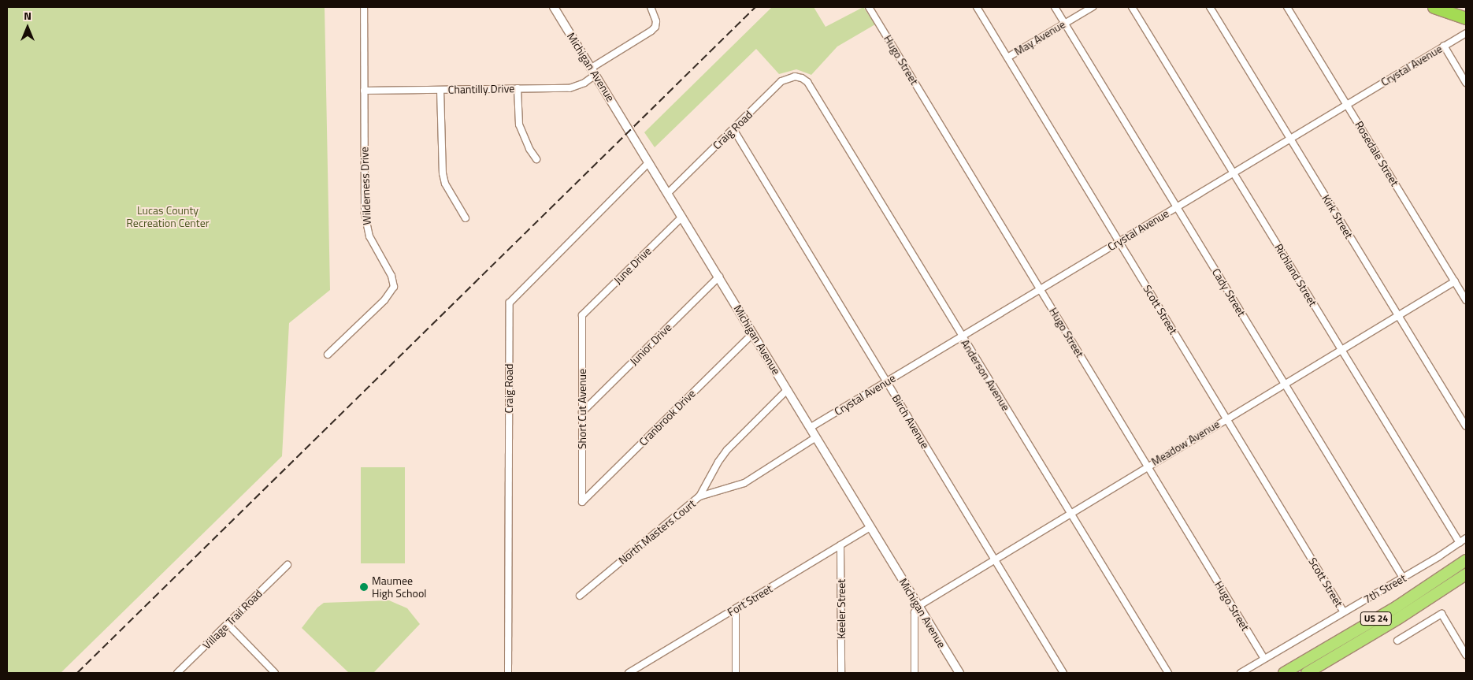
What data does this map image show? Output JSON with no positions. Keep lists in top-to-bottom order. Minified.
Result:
{"streets":{"highway":["US 24"],"street":["May Avenue","Hugo Street","Crystal Avenue","Michigan Avenue","Chantilly Drive","Craig Road","Rosedale Street","Wilderness Drive","Kirk Street","June Drive","Richland Street","Cady Street","Scott Street","Junior Drive","Anderson Avenue","Short Cut Avenue","Cranbrook Drive","Birch Avenue","Meadow Avenue","North Masters Court","7th Street","Fort Street","Keeler Street","Village Trail Road"]},"crossings":[["May Avenue","Cady Street"],["May Avenue","Scott Street"],["Hugo Street","Crystal Avenue"],["Hugo Street","Meadow Avenue"],["Hugo Street","7th Street"],["Crystal Avenue","Michigan Avenue"],["Crystal Avenue","Rosedale Street"],["Crystal Avenue","Kirk Street"],["Crystal Avenue","Richland Street"],["Crystal Avenue","Cady Street"],["Crystal Avenue","Scott Street"],["Crystal Avenue","Anderson Avenue"],["Crystal Avenue","Birch Avenue"],["Michigan Avenue","Chantilly Drive"],["Michigan Avenue","Craig Road"],["Michigan Avenue","June Drive"],["Michigan Avenue","Junior Drive"],["Michigan Avenue","Cranbrook Drive"],["Michigan Avenue","Meadow Avenue"],["Michigan Avenue","North Masters Court"],["Michigan Avenue","Fort Street"],["Chantilly Drive","Wilderness Drive"],["Craig Road","Anderson Avenue"],["Craig Road","Birch Avenue"],["Rosedale Street","Meadow Avenue"],["Kirk Street","Meadow Avenue"],["June Drive","Short Cut Avenue"],["Richland Street","Meadow Avenue"],["Richland Street","7th Street"],["Cady Street","Meadow Avenue"],["Cady Street","7th Street"],["Scott Street","Meadow Avenue"],["Scott Street","7th Street"],["Junior Drive","Short Cut Avenue"],["Anderson Avenue","Meadow Avenue"],["Short Cut Avenue","Cranbrook Drive"],["Birch Avenue","Meadow Avenue"],["Fort Street","Keeler Street"]],"parks":["Lucas County Recreation Center"],"places":["Maumee High School"],"north":"top"}
